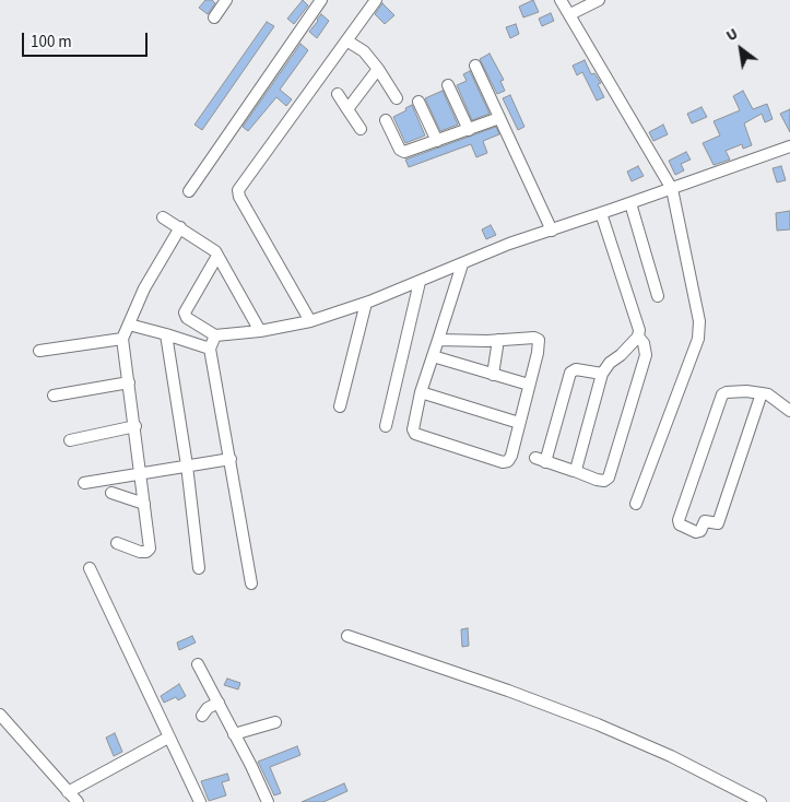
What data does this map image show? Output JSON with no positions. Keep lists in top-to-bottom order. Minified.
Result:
{"scale_bar":"100 m","north":"top left"}
